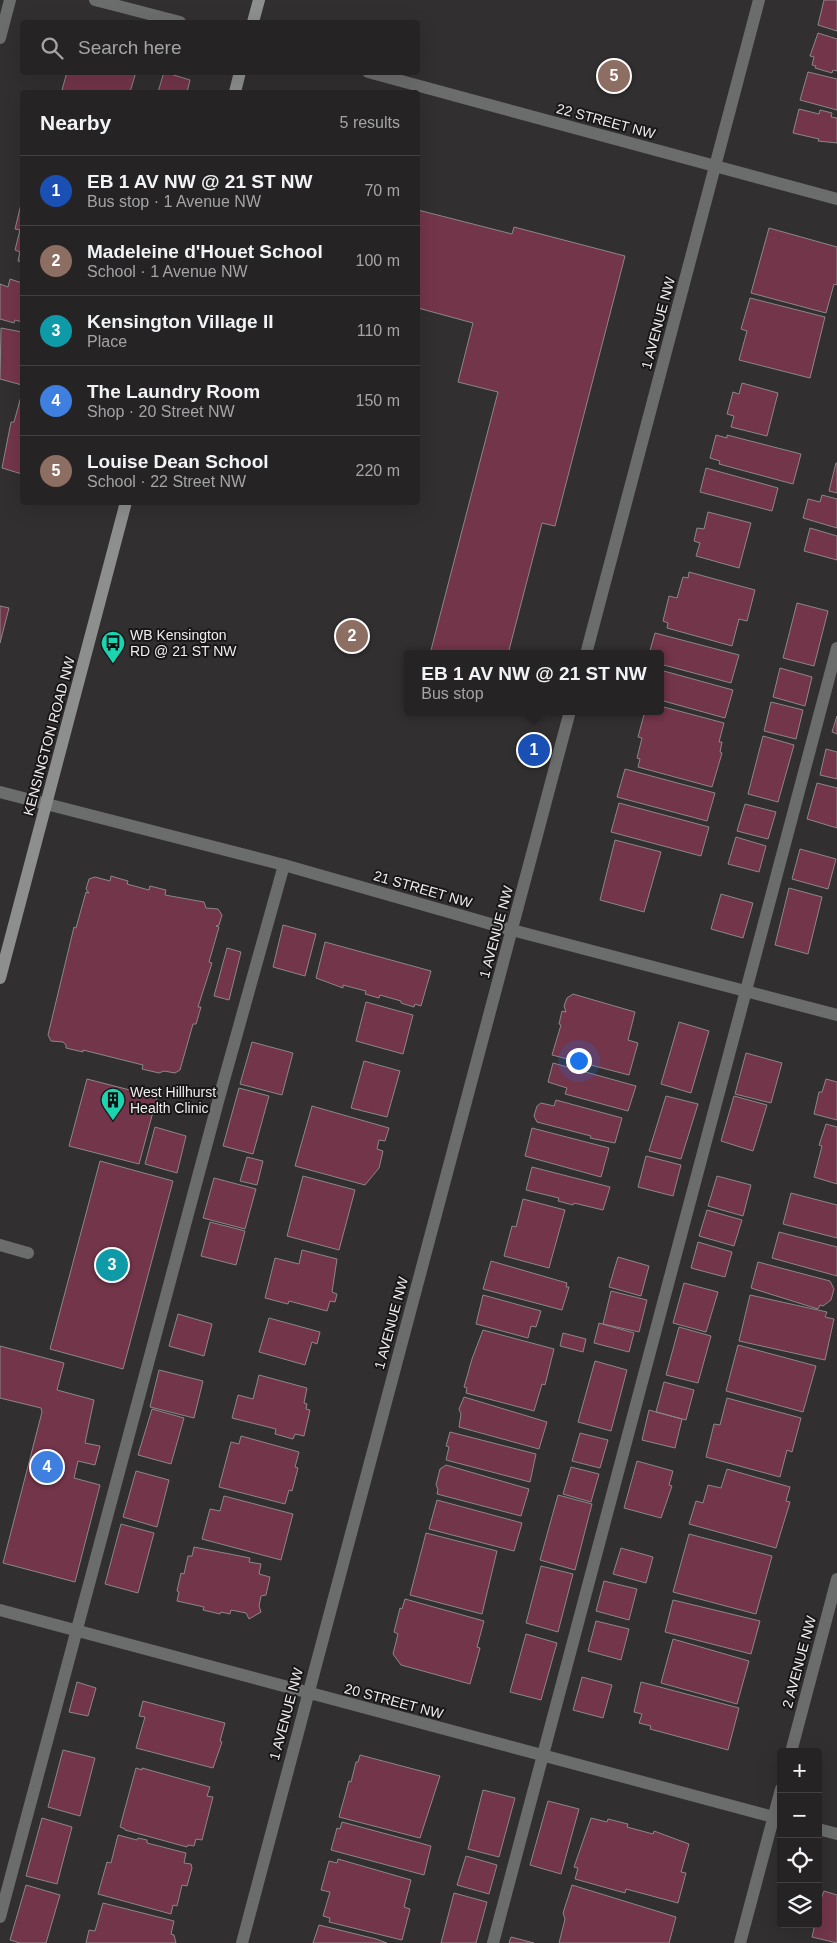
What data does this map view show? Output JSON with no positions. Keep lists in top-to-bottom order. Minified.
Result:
{"streets":{"street":["22 STREET NW","1 AVENUE NW","KENSINGTON ROAD NW","21 STREET NW","2 AVENUE NW","20 STREET NW"]},"crossings":[["22 STREET NW","1 AVENUE NW"],["1 AVENUE NW","21 STREET NW"],["1 AVENUE NW","20 STREET NW"],["KENSINGTON ROAD NW","21 STREET NW"]],"places":{"bus stop":["WB Kensington RD @ 21 ST NW"],"building":["West Hillhurst Health Clinic"]},"page":{"search":"Search here","pins":["5","2","1","3","4"],"heading":["Nearby","5 results"],"list":[{"mark":"1","name":"EB 1 AV NW @ 21 ST NW","note":"Bus stop · 1 Avenue NW","value":"70 m"},{"mark":"2","name":"Madeleine d'Houet School","note":"School · 1 Avenue NW","value":"100 m"},{"mark":"3","name":"Kensington Village II","note":"Place","value":"110 m"},{"mark":"4","name":"The Laundry Room","note":"Shop · 20 Street NW","value":"150 m"},{"mark":"5","name":"Louise Dean School","note":"School · 22 Street NW","value":"220 m"}],"popup":["EB 1 AV NW @ 21 ST NW","Bus stop"],"map_buttons":["+","−"]}}
